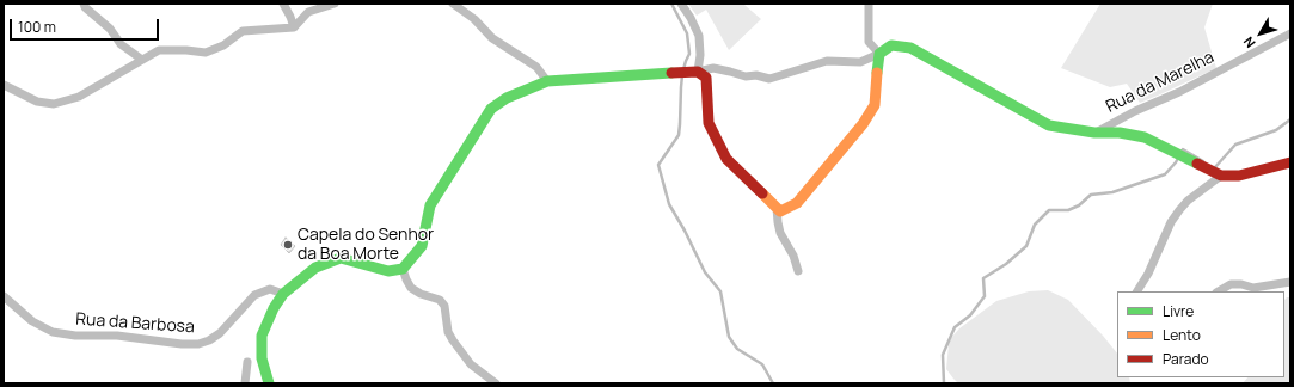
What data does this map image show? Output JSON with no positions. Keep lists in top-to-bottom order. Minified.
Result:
{"streets":{"street":["Rua da Marelha","Rua da Barbosa"]},"places":["Capela do Senhor da Boa Morte"],"legend":["Livre","Lento","Parado"],"scale_bar":"100 m","north":"bottom left"}
